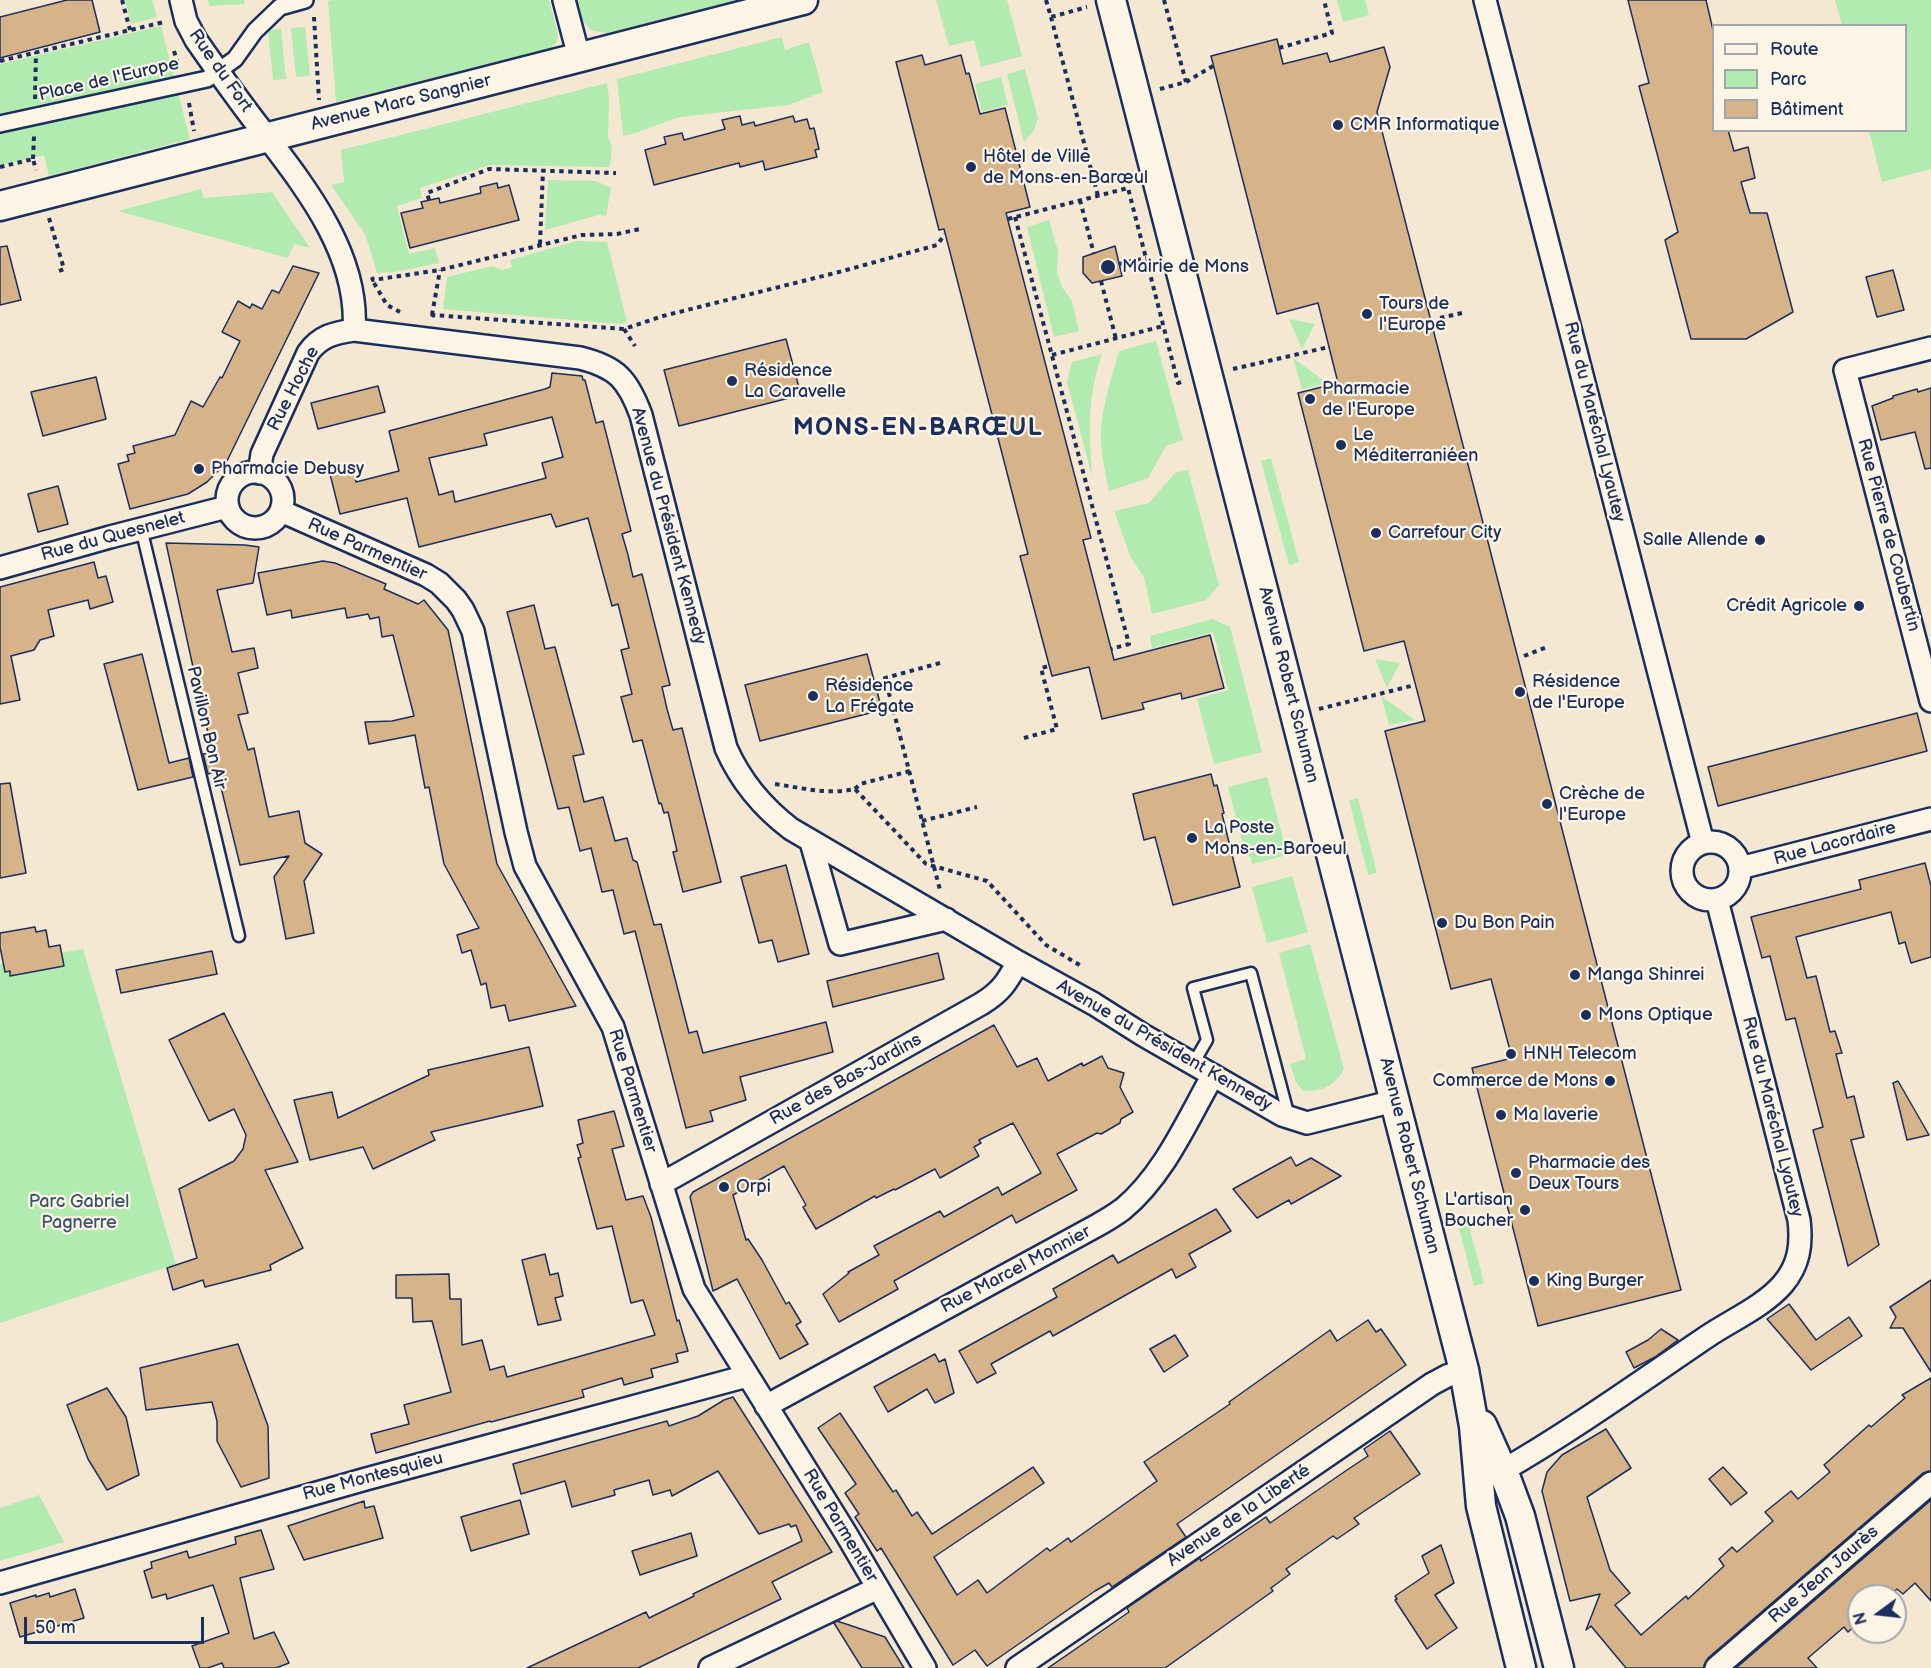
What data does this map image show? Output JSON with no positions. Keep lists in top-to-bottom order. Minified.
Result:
{"streets":{"main road":["Avenue Marc Sangnier","Avenue Robert Schuman"],"street":["Rue du Fort","Place de l'Europe","Rue Hoche","Rue du Maréchal Lyautey","Avenue du Président Kennedy","Rue Pierre de Coubertin","Rue du Quesnelet","Rue Parmentier","Rue Lacordaire","Rue des Bas-Jardins","Rue Marcel Monnier","Rue Montesquieu","Avenue de la Liberté","Rue Jean Jaurès"],"lane":["Pavillon Bon Air"]},"crossings":[["Rue du Fort","Place de l'Europe"],["Rue du Fort","Avenue Marc Sangnier"],["Rue Hoche","Avenue du Président Kennedy"],["Rue Hoche","Rue du Quesnelet"],["Rue Hoche","Rue Parmentier"],["Rue du Maréchal Lyautey","Avenue Robert Schuman"],["Rue du Maréchal Lyautey","Rue Lacordaire"],["Avenue du Président Kennedy","Avenue Robert Schuman"],["Avenue du Président Kennedy","Rue des Bas-Jardins"],["Avenue du Président Kennedy","Rue Marcel Monnier"],["Rue du Quesnelet","Rue Parmentier"],["Rue du Quesnelet","Pavillon Bon Air"],["Rue Parmentier","Rue des Bas-Jardins"],["Rue Parmentier","Rue Marcel Monnier"],["Rue Parmentier","Rue Montesquieu"],["Avenue Robert Schuman","Avenue de la Liberté"]],"districts":["MONS-EN-BARŒUL"],"parks":["Parc Gabriel Pagnerre"],"places":["CMR Informatique","Hôtel de Ville de Mons-en-Barœul","Mairie de Mons","Tours de l'Europe","Résidence La Caravelle","Pharmacie de l'Europe","Le Méditerraniéen","Pharmacie Debusy","Carrefour City","Salle Allende","Crédit Agricole","Résidence de l'Europe","Résidence La Frégate","Crèche de l'Europe","La Poste Mons-en-Baroeul","Du Bon Pain","Manga Shinrei","Mons Optique","HNH Telecom","Commerce de Mons","Ma laverie","Pharmacie des Deux Tours","Orpi","L'artisan Boucher","King Burger"],"legend":["Route","Parc","Bâtiment"],"scale_bar":"50 m","north":"left"}
